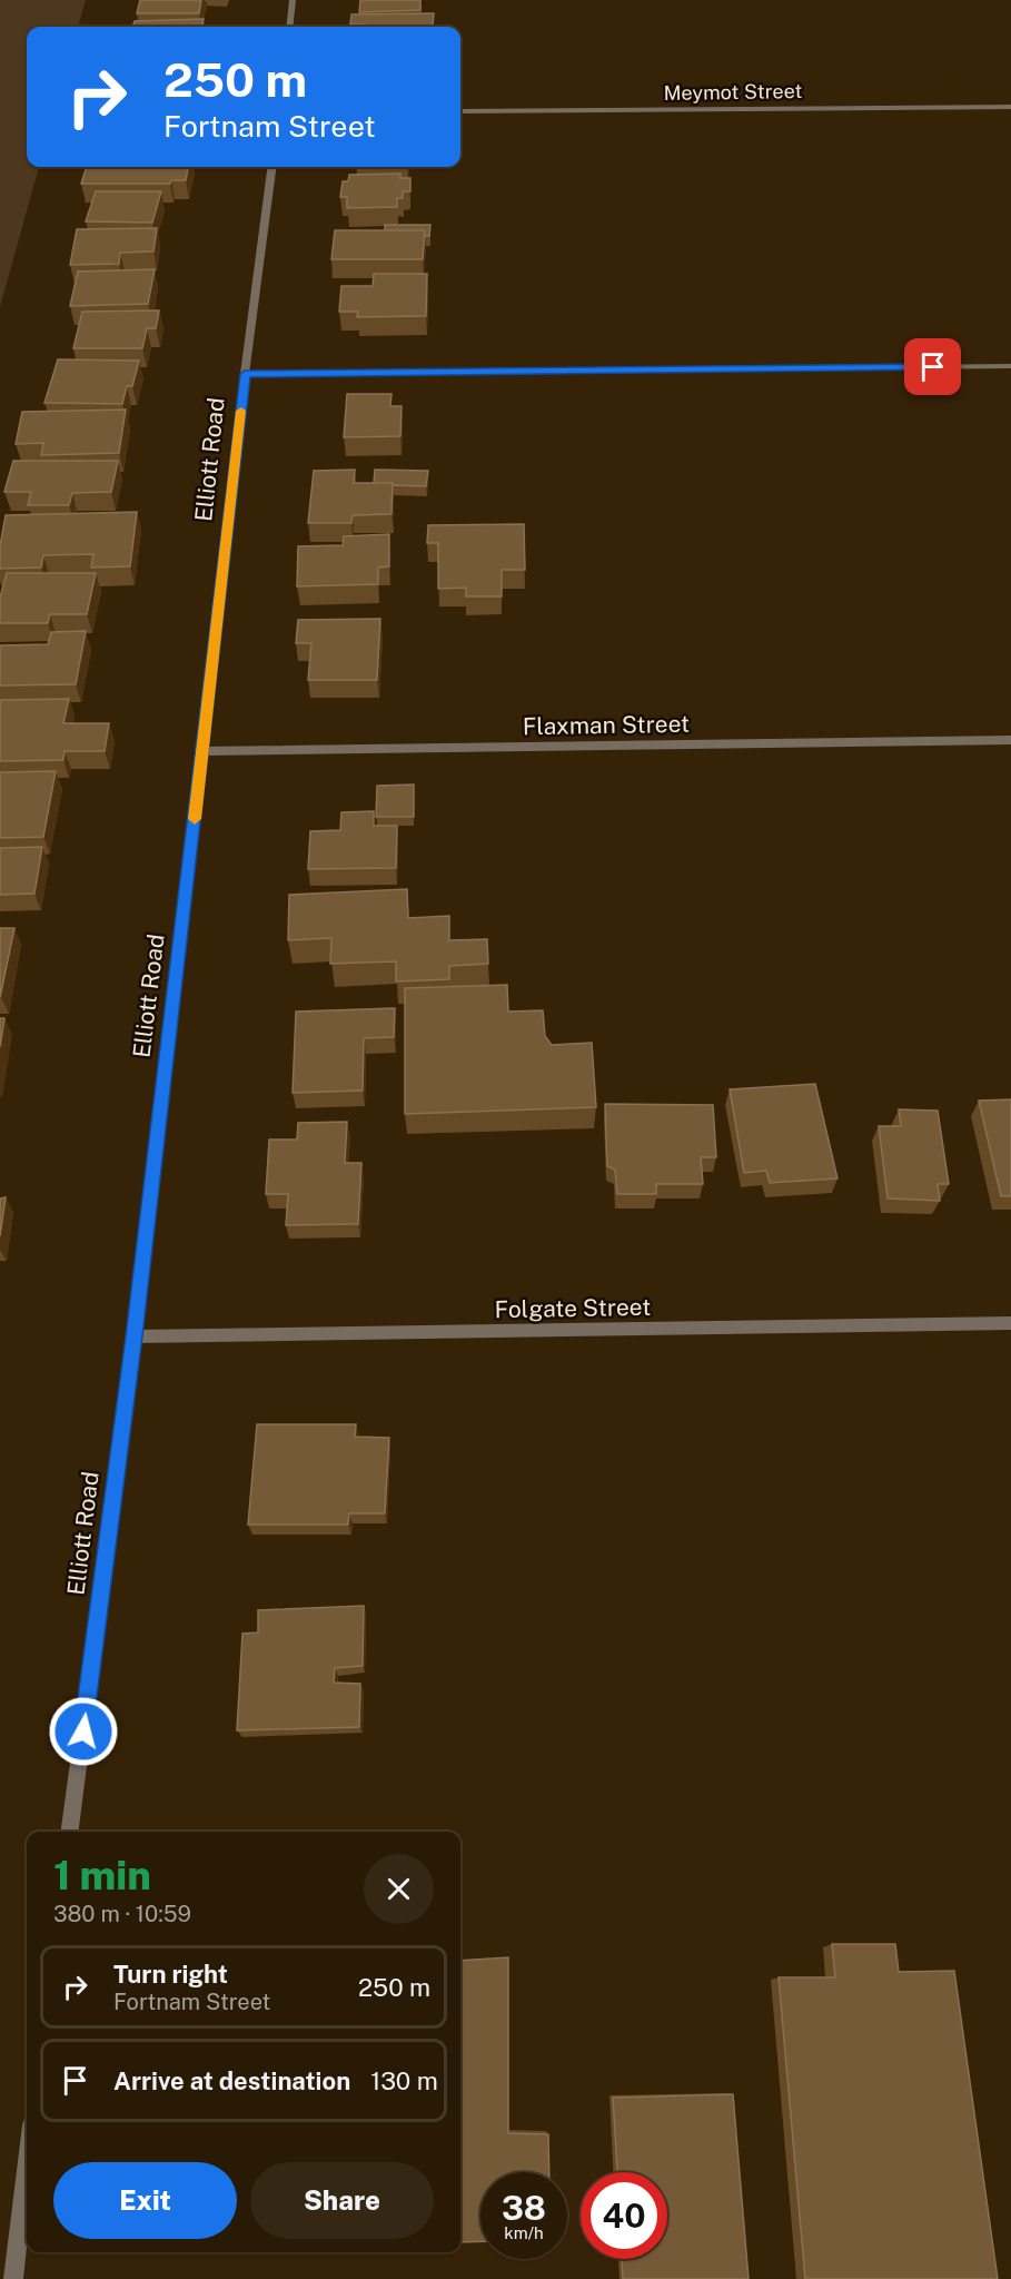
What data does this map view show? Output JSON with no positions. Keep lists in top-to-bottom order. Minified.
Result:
{"streets":{"street":["Meymot Street","Elliott Road","Flaxman Street","Folgate Street"]},"crossings":[["Elliott Road","Flaxman Street"],["Elliott Road","Folgate Street"]],"page":{"turn":["250 m","Fortnam Street"],"heading":["1 min","380 m · 10:59"],"list":[{"name":"Turn right","note":"Fortnam Street","value":"250 m"},{"name":"Arrive at destination","value":"130 m"}],"buttons":["Exit","Share"],"speed":"38 km/h","limit":"40"}}
